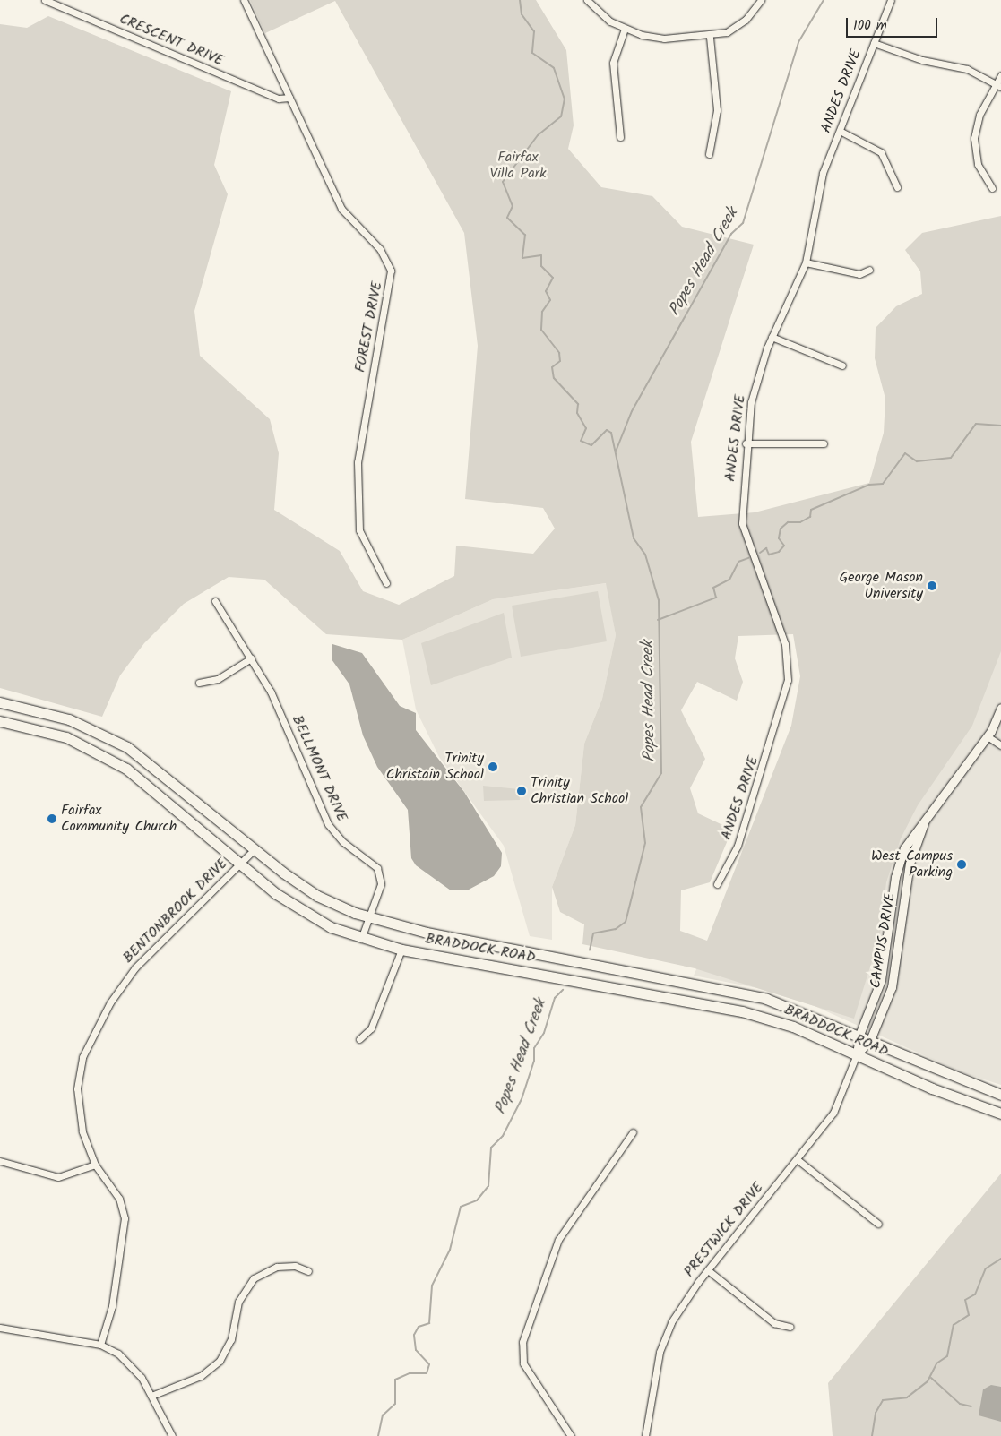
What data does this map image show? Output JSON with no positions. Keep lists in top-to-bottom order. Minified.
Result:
{"streets":{"main road":["BRADDOCK ROAD"],"street":["CRESCENT DRIVE","ANDES DRIVE","FOREST DRIVE","BELLMONT DRIVE","BENTONBROOK DRIVE","CAMPUS DRIVE","PRESTWICK DRIVE"]},"crossings":[["CRESCENT DRIVE","FOREST DRIVE"],["BELLMONT DRIVE","BRADDOCK ROAD"],["BENTONBROOK DRIVE","BRADDOCK ROAD"],["CAMPUS DRIVE","BRADDOCK ROAD"],["CAMPUS DRIVE","PRESTWICK DRIVE"],["BRADDOCK ROAD","PRESTWICK DRIVE"]],"water":["Popes Head Creek"],"parks":["Fairfax Villa Park"],"places":["George Mason University","Trinity Christain School","Trinity Christian School","Fairfax Community Church","West Campus Parking"],"scale_bar":"100 m"}
